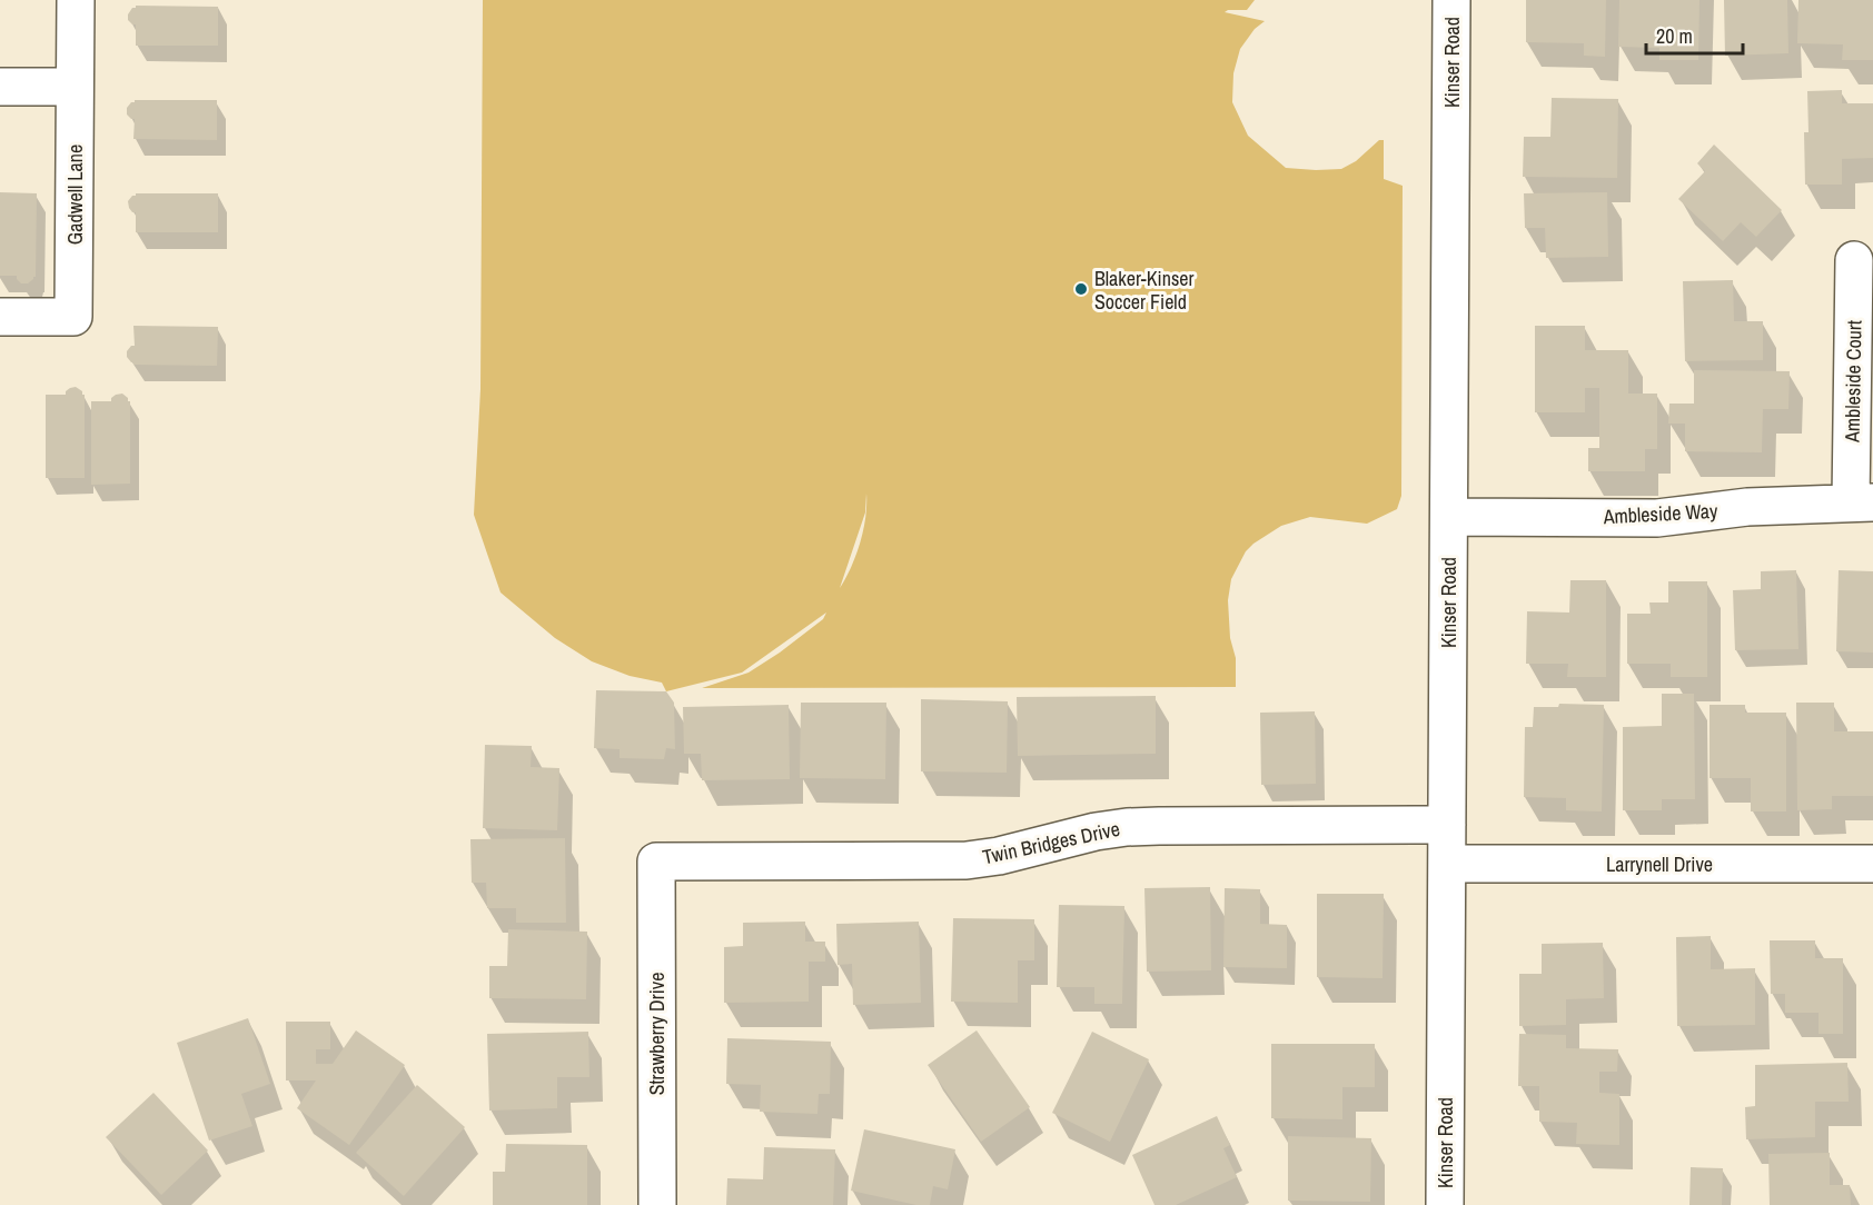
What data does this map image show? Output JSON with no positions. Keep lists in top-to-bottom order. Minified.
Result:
{"streets":{"street":["Kinser Road","Gadwell Lane","Ambleside Court","Ambleside Way","Twin Bridges Drive","Larrynell Drive","Strawberry Drive"]},"crossings":[["Kinser Road","Ambleside Way"],["Kinser Road","Twin Bridges Drive"],["Kinser Road","Larrynell Drive"],["Ambleside Court","Ambleside Way"],["Twin Bridges Drive","Strawberry Drive"]],"places":["Blaker-Kinser Soccer Field"],"scale_bar":"20 m"}
